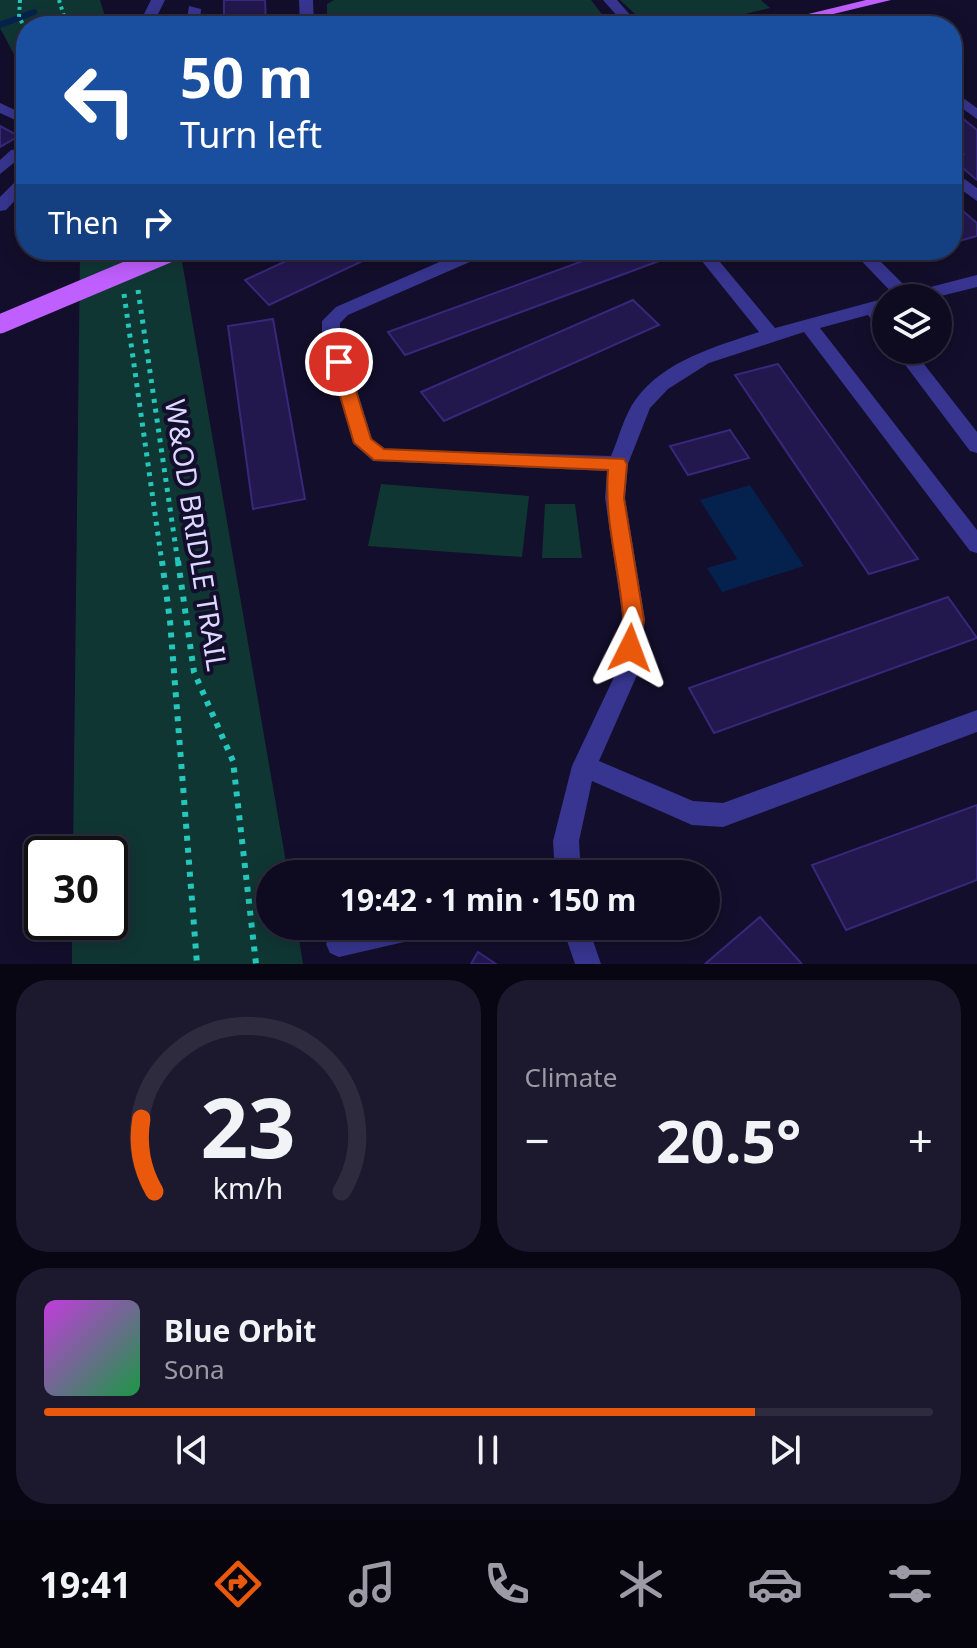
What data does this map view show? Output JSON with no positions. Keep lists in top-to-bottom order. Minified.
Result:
{"streets":{"path":["W&OD BRIDLE TRAIL"]},"page":{"turn":["50 m","Turn left"],"then":"Then","limit":"30","trip":"19:42 · 1 min · 150 m","tile":"Climate","heat":["−","20.5°","+"],"song":["Blue Orbit","Sona"],"tabs":"19:41","gauge":["23","km/h"]}}
